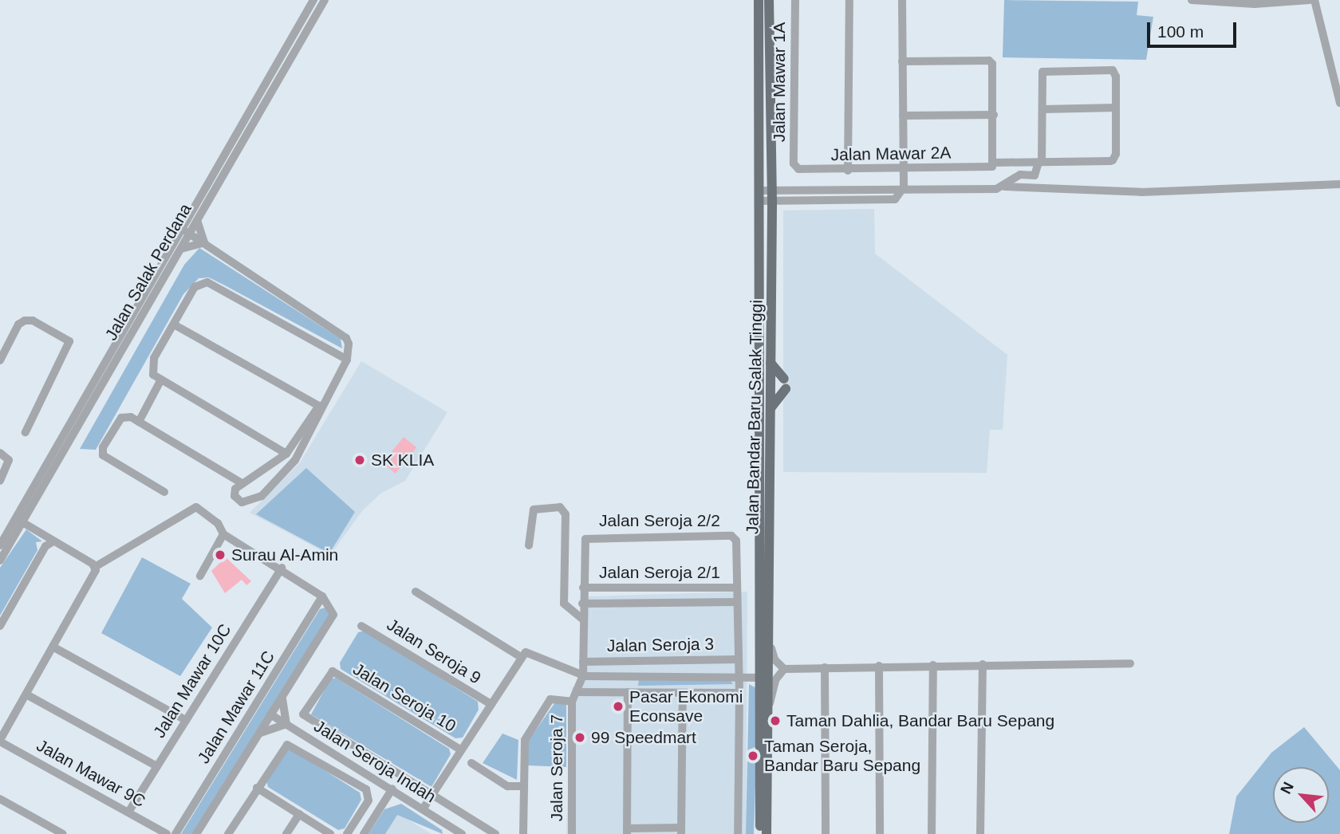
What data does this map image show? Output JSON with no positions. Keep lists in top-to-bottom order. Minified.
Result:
{"streets":{"main road":["Jalan Bandar Baru Salak Tinggi"],"street":["Jalan Mawar 1A","Jalan Mawar 2A","Jalan Salak Perdana","Jalan Seroja 2/2","Jalan Seroja 2/1","Jalan Seroja 3","Jalan Seroja 9","Jalan Mawar 10C","Jalan Seroja 10","Jalan Mawar 11C","Jalan Seroja Indah","Jalan Seroja 7","Jalan Mawar 9C"]},"crossings":[["Jalan Mawar 1A","Jalan Mawar 2A"],["Jalan Seroja 2/2","Jalan Seroja 2/1"],["Jalan Mawar 10C","Jalan Mawar 9C"]],"places":["SK KLIA","Surau Al-Amin","Pasar Ekonomi Econsave","Taman Dahlia, Bandar Baru Sepang","99 Speedmart","Taman Seroja, Bandar Baru Sepang"],"scale_bar":"100 m","north":"top left"}
